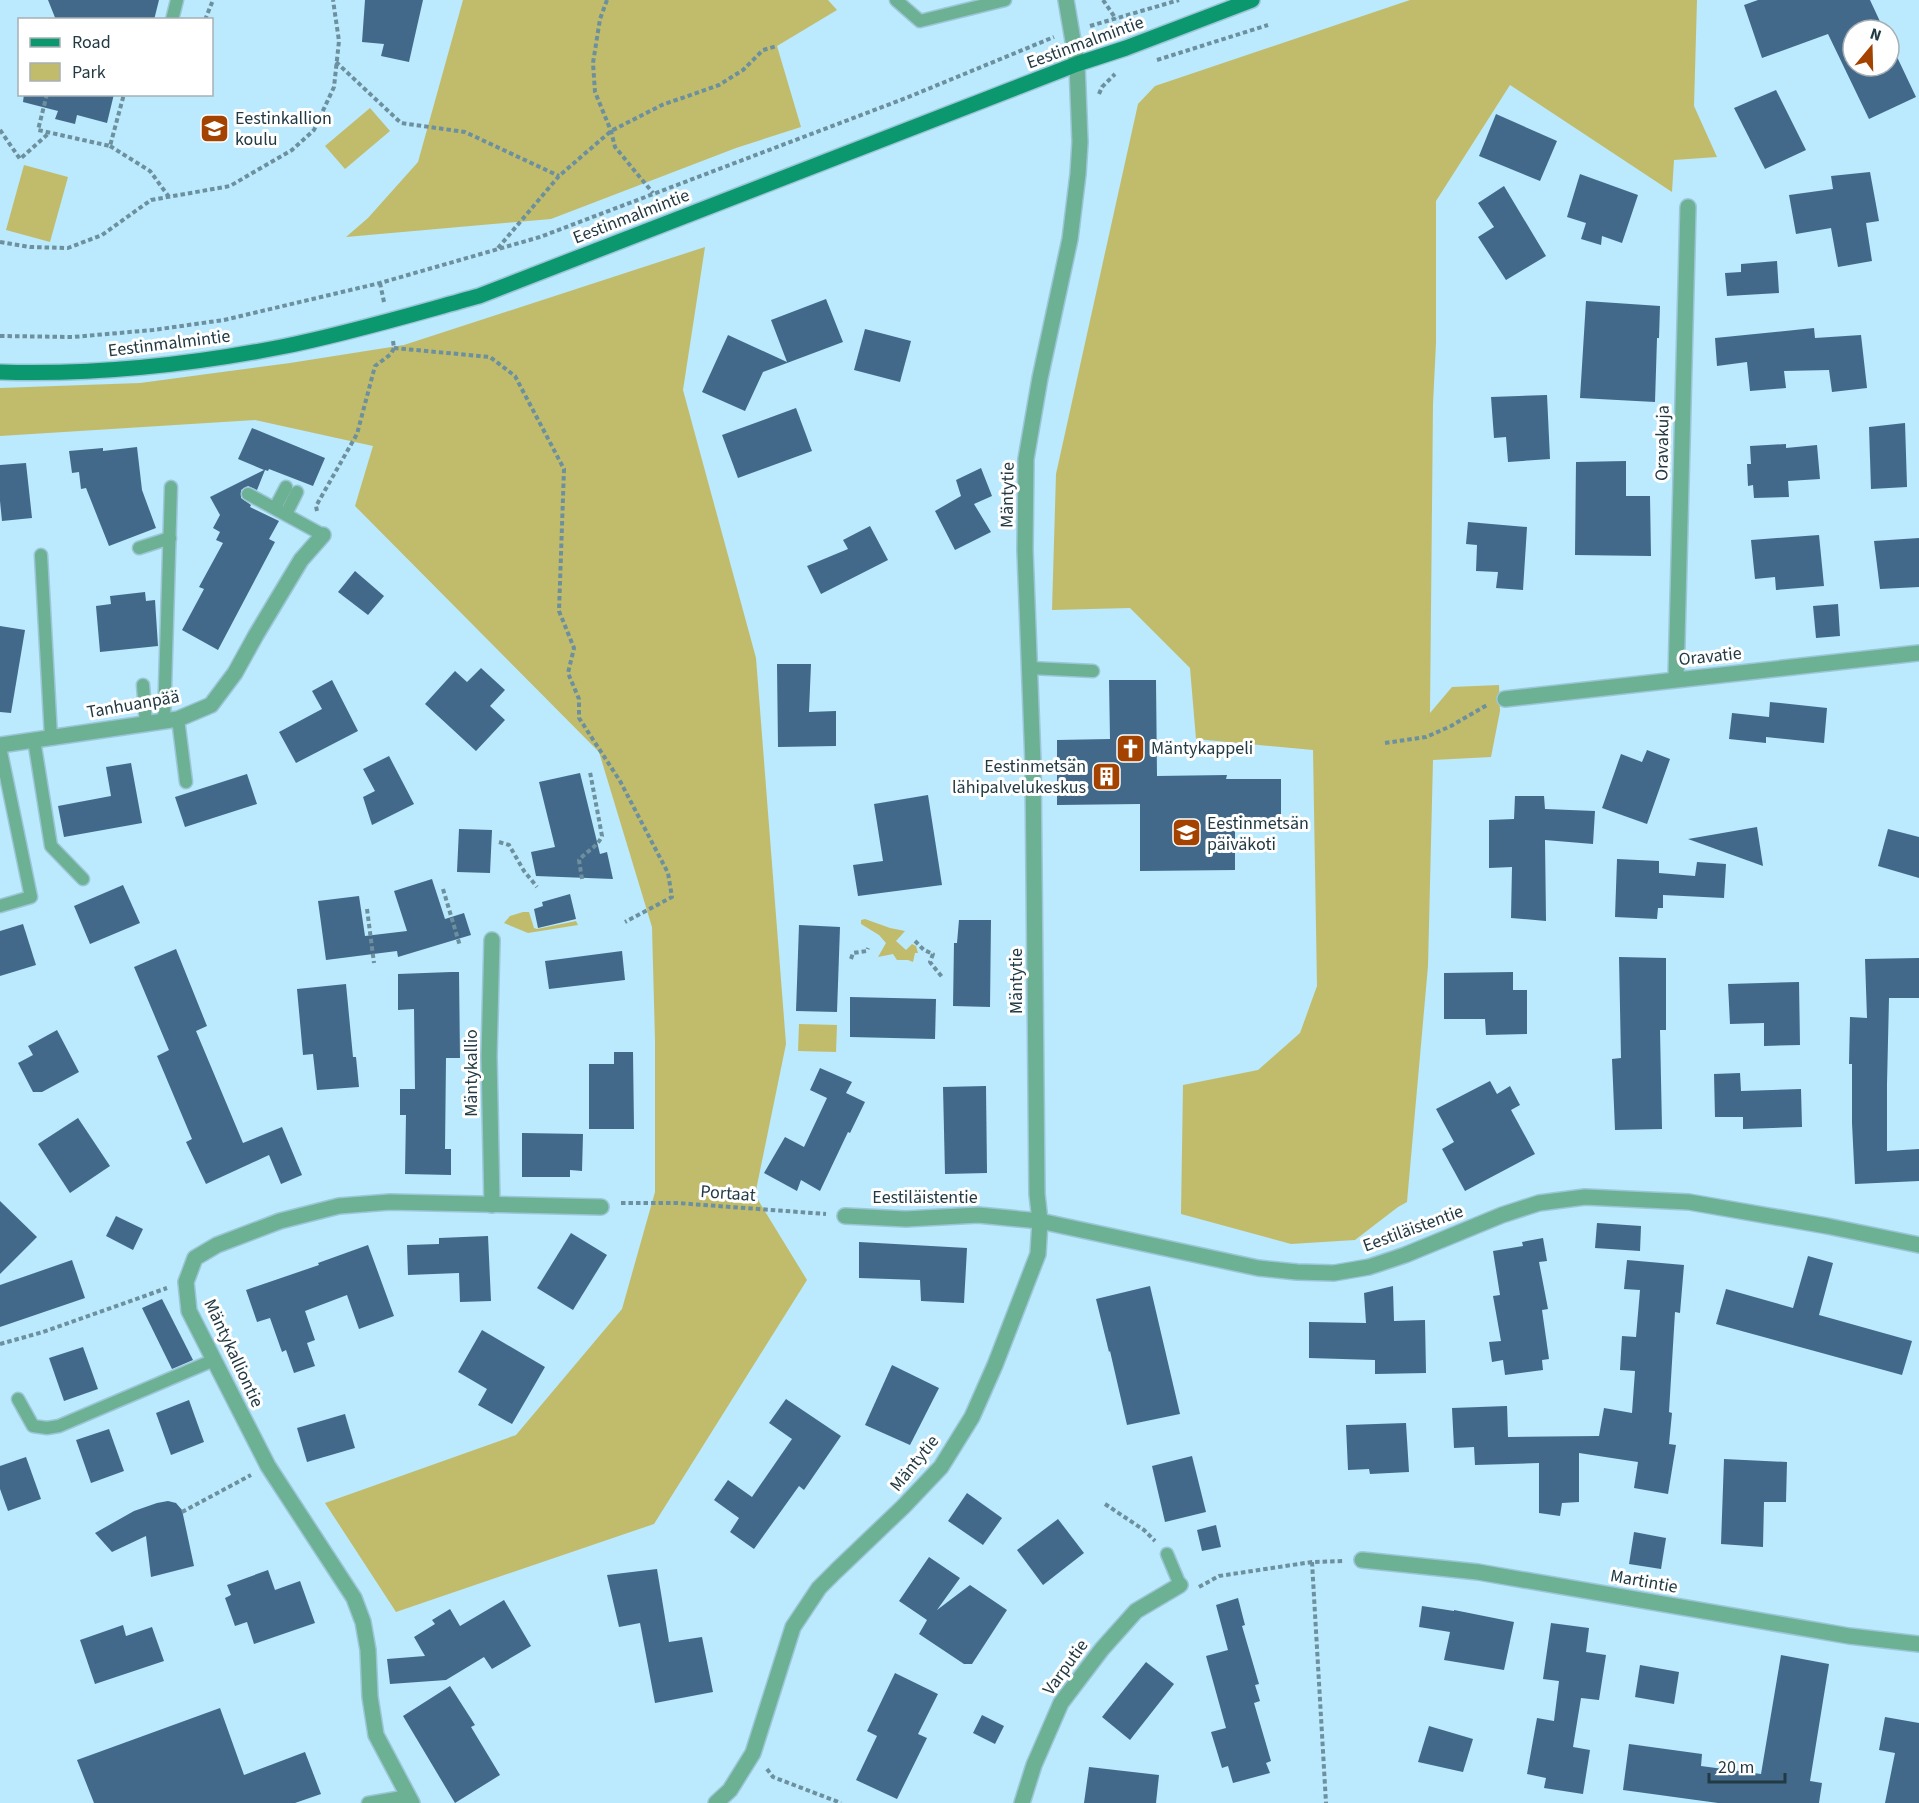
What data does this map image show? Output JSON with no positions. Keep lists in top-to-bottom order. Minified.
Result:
{"streets":{"street":["Eestinmalmintie","Oravakuja","Mäntytie","Oravatie","Tanhuanpää","Mäntykallio","Eestiläistentie","Mäntykalliontie","Martintie","Varputie"],"path":["Portaat"]},"crossings":[["Eestinmalmintie","Mäntytie"],["Oravakuja","Oravatie"],["Mäntytie","Eestiläistentie"],["Mäntykallio","Mäntykalliontie"],["Portaat","Eestiläistentie"]],"places":{"school or university":["Eestinkallion koulu","Eestinmetsän päiväkoti"],"church":["Mäntykappeli"],"building":["Eestinmetsän lähipalvelukeskus"]},"legend":["Road","Park"],"scale_bar":"20 m","north":"top"}
